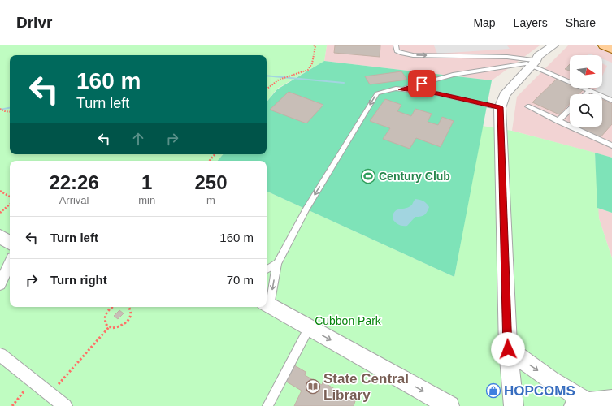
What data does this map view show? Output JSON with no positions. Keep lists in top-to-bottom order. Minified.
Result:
{"parks":["Cubbon Park"],"places":{"sports":["Century Club"],"library":["State Central Library"],"shop":["HOPCOMS"]},"north":"right","page":{"header":"Drivr","nav":["Map","Layers","Share"],"turn":["160 m","Turn left"],"eta":["22:26","Arrival","1","min","250","m"],"list":[{"name":"Turn left","value":"160 m"},{"name":"Turn right","value":"70 m"}]}}
